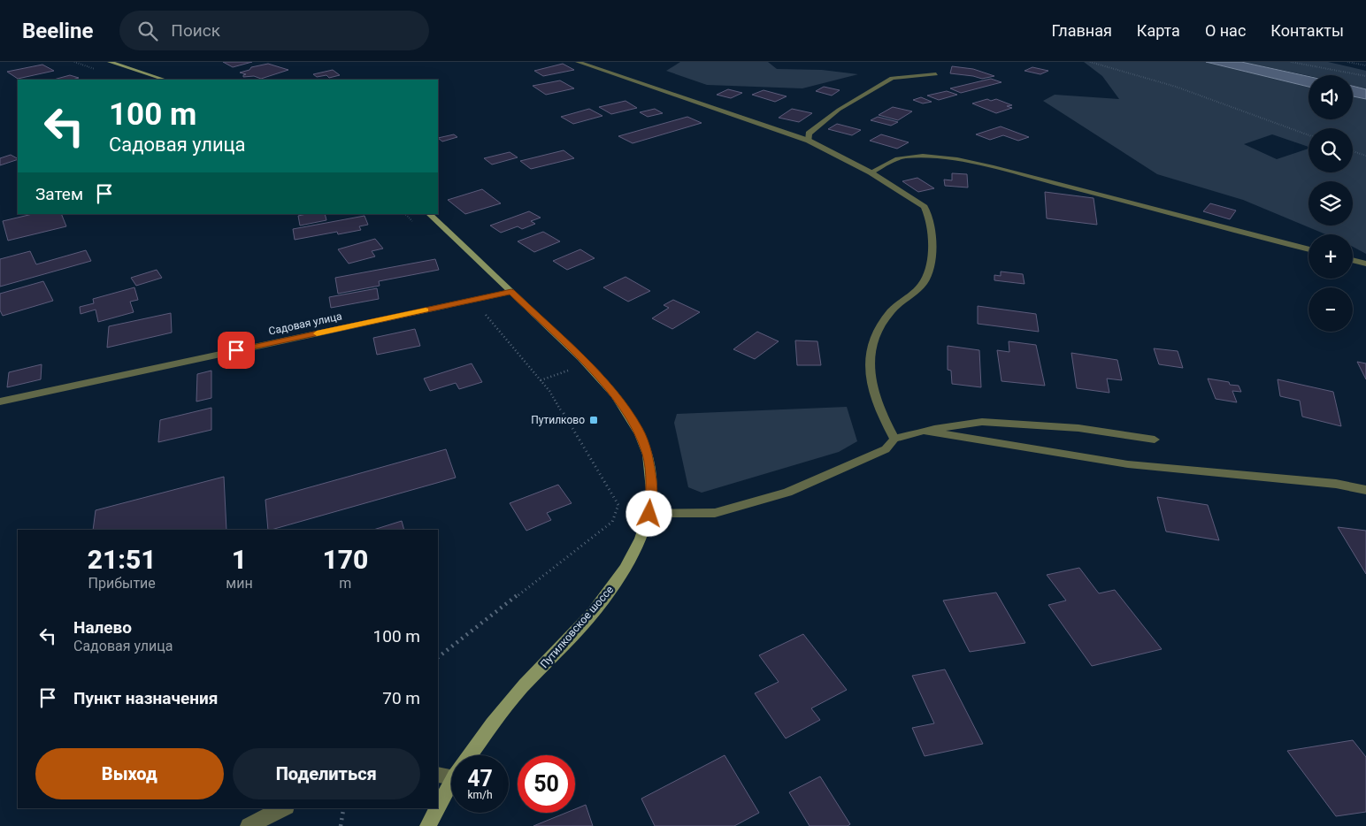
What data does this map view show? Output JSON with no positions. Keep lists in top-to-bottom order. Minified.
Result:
{"streets":{"main road":["Путилковское шоссе"],"street":["Садовая улица"]},"crossings":[["Садовая улица","Путилковское шоссе"]],"places":{"transit":["Путилково"]},"page":{"header":"Beeline","search":"Поиск","nav":["Главная","Карта","О нас","Контакты"],"map_buttons":["+","−"],"turn":["100 m","Садовая улица"],"then":"Затем","eta":["21:51","Прибытие","1","мин","170","m"],"list":[{"name":"Налево","note":"Садовая улица","value":"100 m"},{"name":"Пункт назначения","value":"70 m"}],"buttons":["Выход","Поделиться"],"speed":"47 km/h","limit":"50"}}
